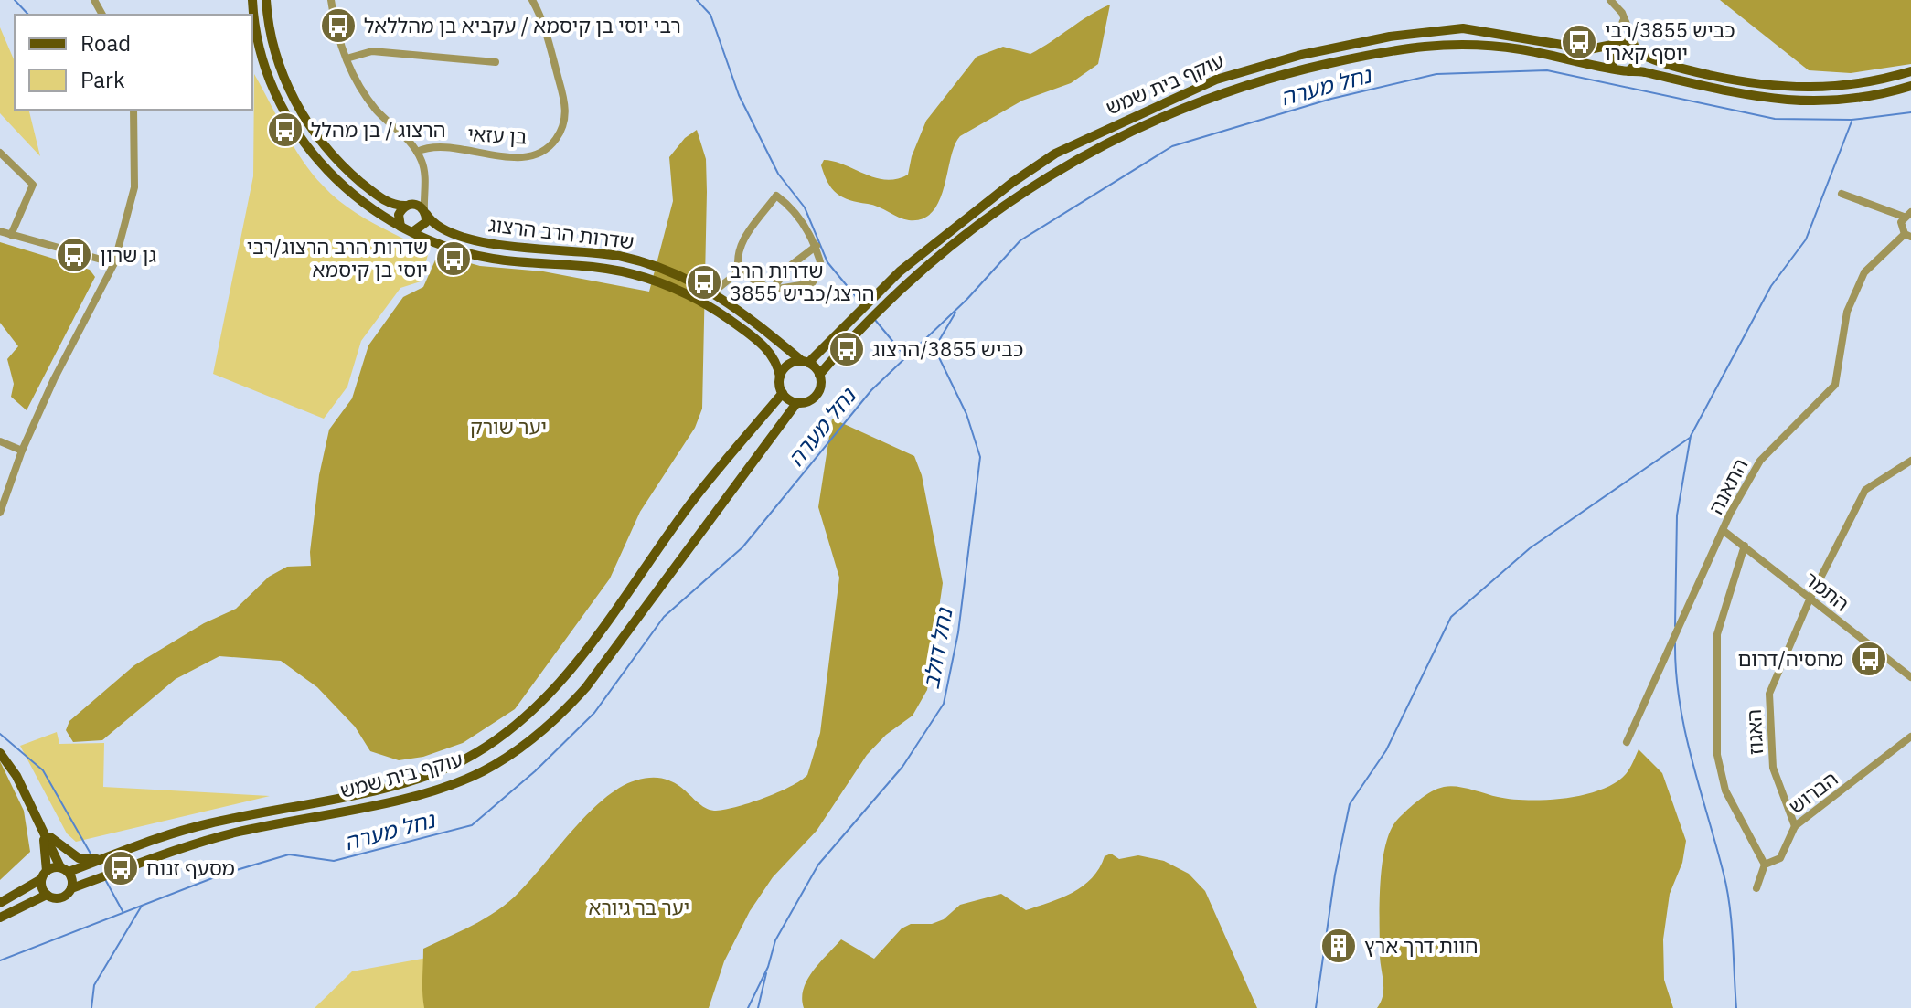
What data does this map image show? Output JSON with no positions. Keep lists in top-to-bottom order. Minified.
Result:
{"streets":{"main road":["עוקף בית שמש","שדרות הרב הרצוג"],"street":["בן עזאי","התאנה","התמר","האגוז","הברוש"]},"crossings":[["עוקף בית שמש","שדרות הרב הרצוג"],["התאנה","התמר"],["התמר","האגוז"],["האגוז","הברוש"]],"water":["נחל מערה","נחל דולב"],"parks":["יער שורק","יער בר גיורא"],"places":{"bus stop":["רבי יוסי בן קיסמא / עקביא בן מהללאל","כביש 3855/רבי יוסף קארו","הרצוג / בן מהלל","גן שרון","שדרות הרב הרצוג/רבי יוסי בן קיסמא","שדרות הרב הרצג/כביש 3855","כביש 3855/הרצוג","מחסיה/דרום","מסעף זנוח"],"building":["חוות דרך ארץ"]},"legend":["Road","Park"]}
